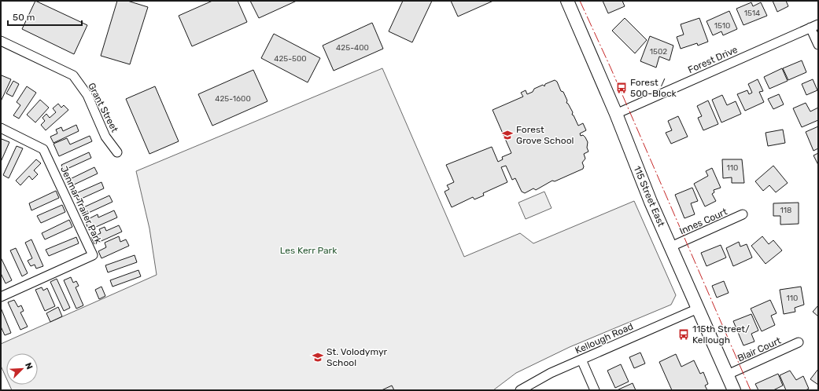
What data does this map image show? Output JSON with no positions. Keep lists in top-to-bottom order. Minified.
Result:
{"streets":{"street":["Forest Drive","Grant Street","115 Street East","Jenmar Trailer Park","Innes Court","Kellough Road","Blair Court"]},"crossings":[["Forest Drive","115 Street East"],["115 Street East","Innes Court"],["115 Street East","Kellough Road"],["115 Street East","Blair Court"]],"parks":["Les Kerr Park"],"places":{"bus stop":["Forest / 500-Block","115th Street/ Kellough"],"school or university":["Forest Grove School","St. Volodymyr School"]},"house_numbers":["1514","1510","425-400","1502","425-500","425-1600","110","118","110"],"scale_bar":"50 m","north":"top right"}
